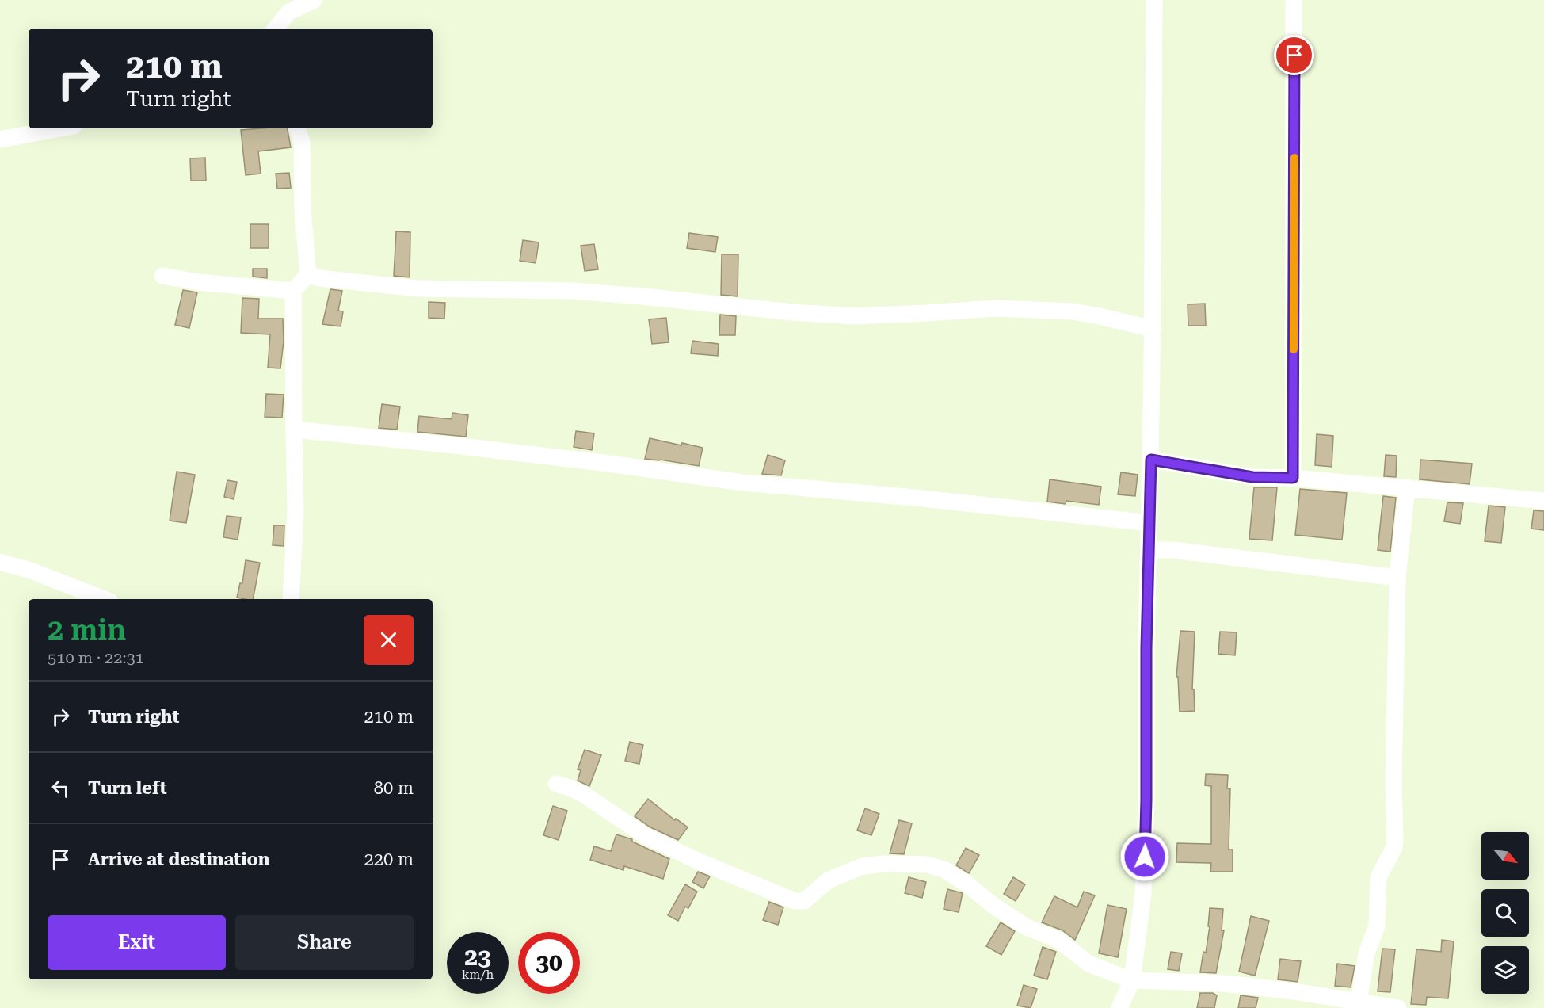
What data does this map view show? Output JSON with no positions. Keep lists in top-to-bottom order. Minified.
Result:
{"north":"bottom right","page":{"turn":["210 m","Turn right"],"heading":["2 min","510 m · 22:31"],"list":[{"name":"Turn right","value":"210 m"},{"name":"Turn left","value":"80 m"},{"name":"Arrive at destination","value":"220 m"}],"buttons":["Exit","Share"],"speed":"23 km/h","limit":"30"}}
